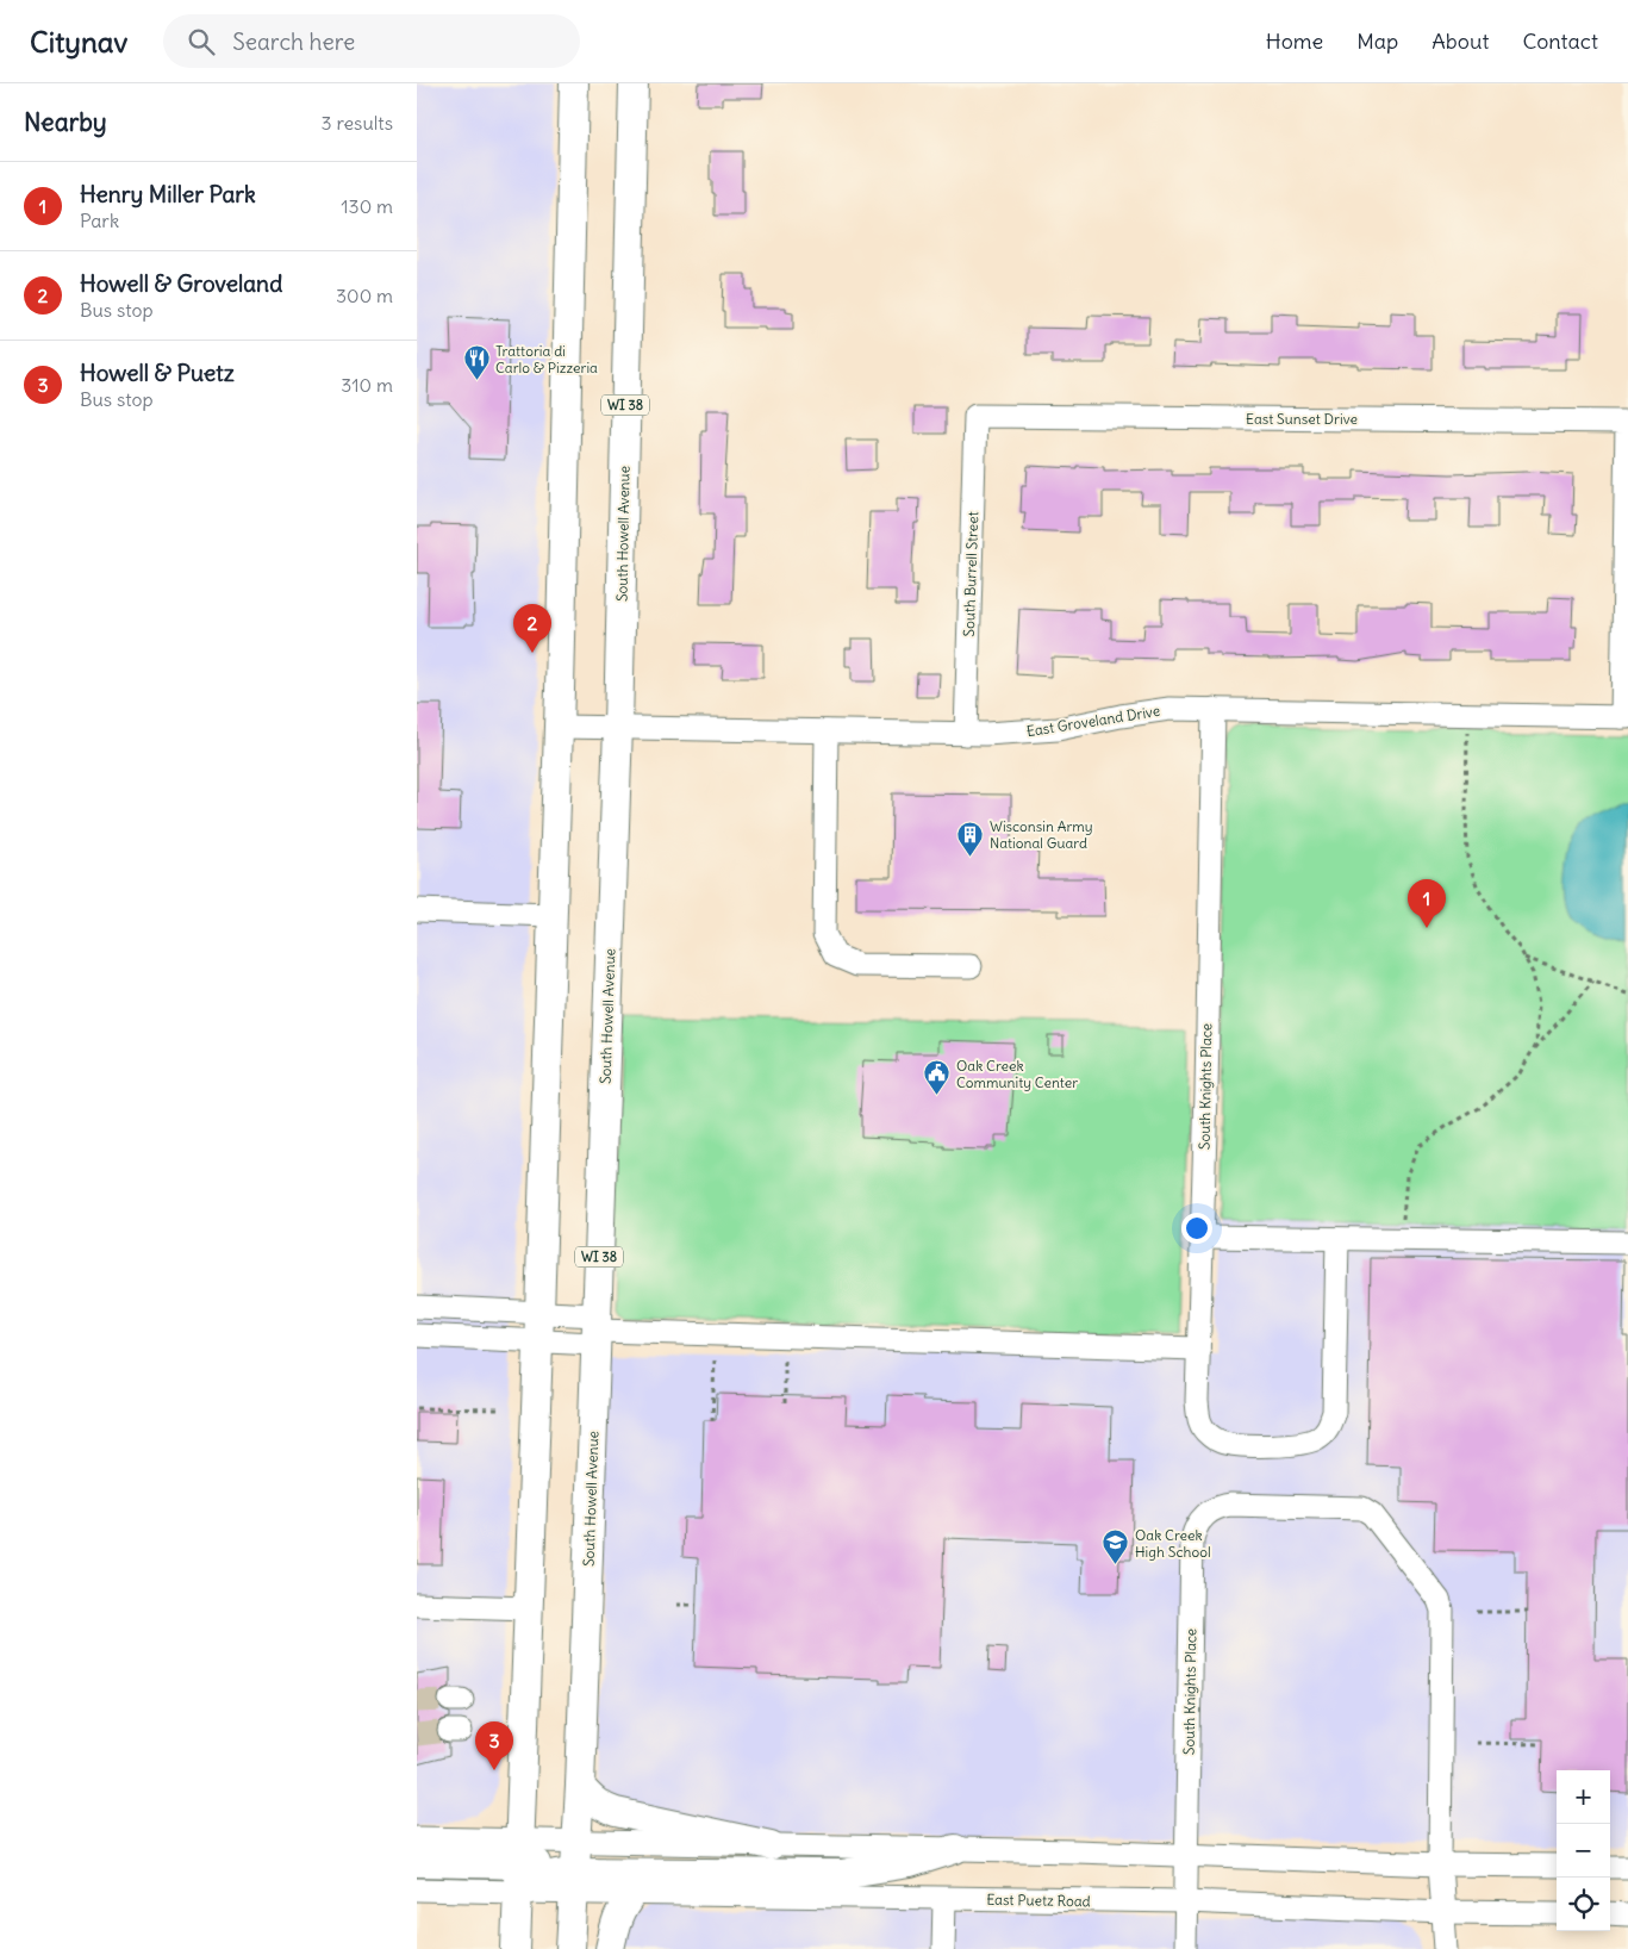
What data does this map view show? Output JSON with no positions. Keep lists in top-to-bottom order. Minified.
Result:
{"streets":{"main road":["WI 38","South Howell Avenue"],"street":["East Sunset Drive","South Burrell Street","East Groveland Drive","South Knights Place","East Puetz Road"]},"crossings":[["East Sunset Drive","South Burrell Street"],["South Howell Avenue","East Groveland Drive"],["South Howell Avenue","East Puetz Road"],["South Burrell Street","East Groveland Drive"],["East Groveland Drive","South Knights Place"],["South Knights Place","East Puetz Road"]],"places":{"restaurant":["Trattoria di Carlo & Pizzeria"],"building":["Wisconsin Army National Guard"],"public building":["Oak Creek Community Center"],"school or university":["Oak Creek High School"]},"page":{"header":"Citynav","search":"Search here","nav":["Home","Map","About","Contact"],"heading":["Nearby","3 results"],"list":[{"mark":"1","name":"Henry Miller Park","note":"Park","value":"130 m"},{"mark":"2","name":"Howell & Groveland","note":"Bus stop","value":"300 m"},{"mark":"3","name":"Howell & Puetz","note":"Bus stop","value":"310 m"}],"pins":["2","1","3"],"map_buttons":["+","−"]}}
